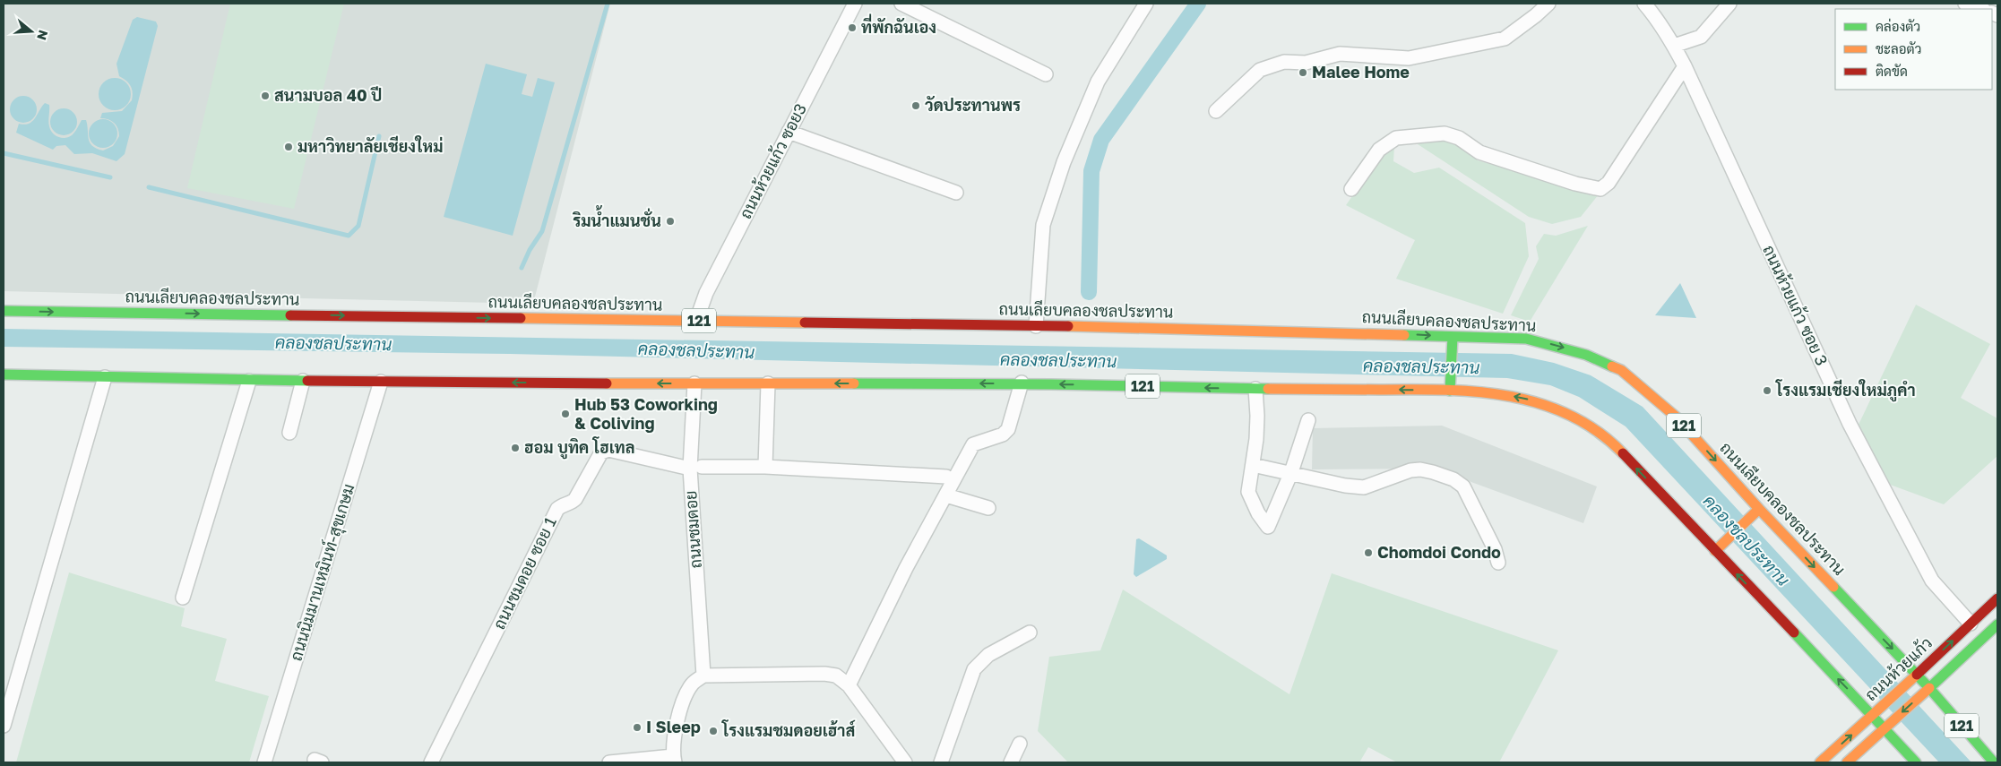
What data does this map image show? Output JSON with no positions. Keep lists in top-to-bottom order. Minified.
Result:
{"streets":{"main road":["ถนนเลียบคลองชลประทาน","121","ถนนห้วยแก้ว"],"street":["ถนนห้วยแก้ว ซอย3","ถนนห้วยแก้ว ซอย 3","ถนนชมดอย","ถนนนิมมานเหมินท์-สุขเกษม","ถนนชมดอย ซอย 1"]},"crossings":[["ถนนห้วยแก้ว ซอย3","ถนนเลียบคลองชลประทาน"],["ถนนเลียบคลองชลประทาน","ถนนห้วยแก้ว"],["ถนนห้วยแก้ว ซอย 3","ถนนห้วยแก้ว"],["121","ถนนชมดอย"],["121","ถนนนิมมานเหมินท์-สุขเกษม"],["121","ถนนห้วยแก้ว"],["ถนนชมดอย","ถนนชมดอย ซอย 1"]],"water":["คลองชลประทาน"],"places":["ที่พักฉันเอง","Malee Home","สนามบอล 40 ปี","วัดประทานพร","มหาวิทยาลัยเชียงใหม่","ริมน้ำแมนชั่น","โรงแรมเชียงใหม่ภูคำ","Hub 53 Coworking & Coliving","ฮอม บูทิค โฮเทล","Chomdoi Condo","I Sleep","โรงแรมชมดอยเฮ้าส์"],"legend":["คล่องตัว","ชะลอตัว","ติดขัด"],"north":"right"}
